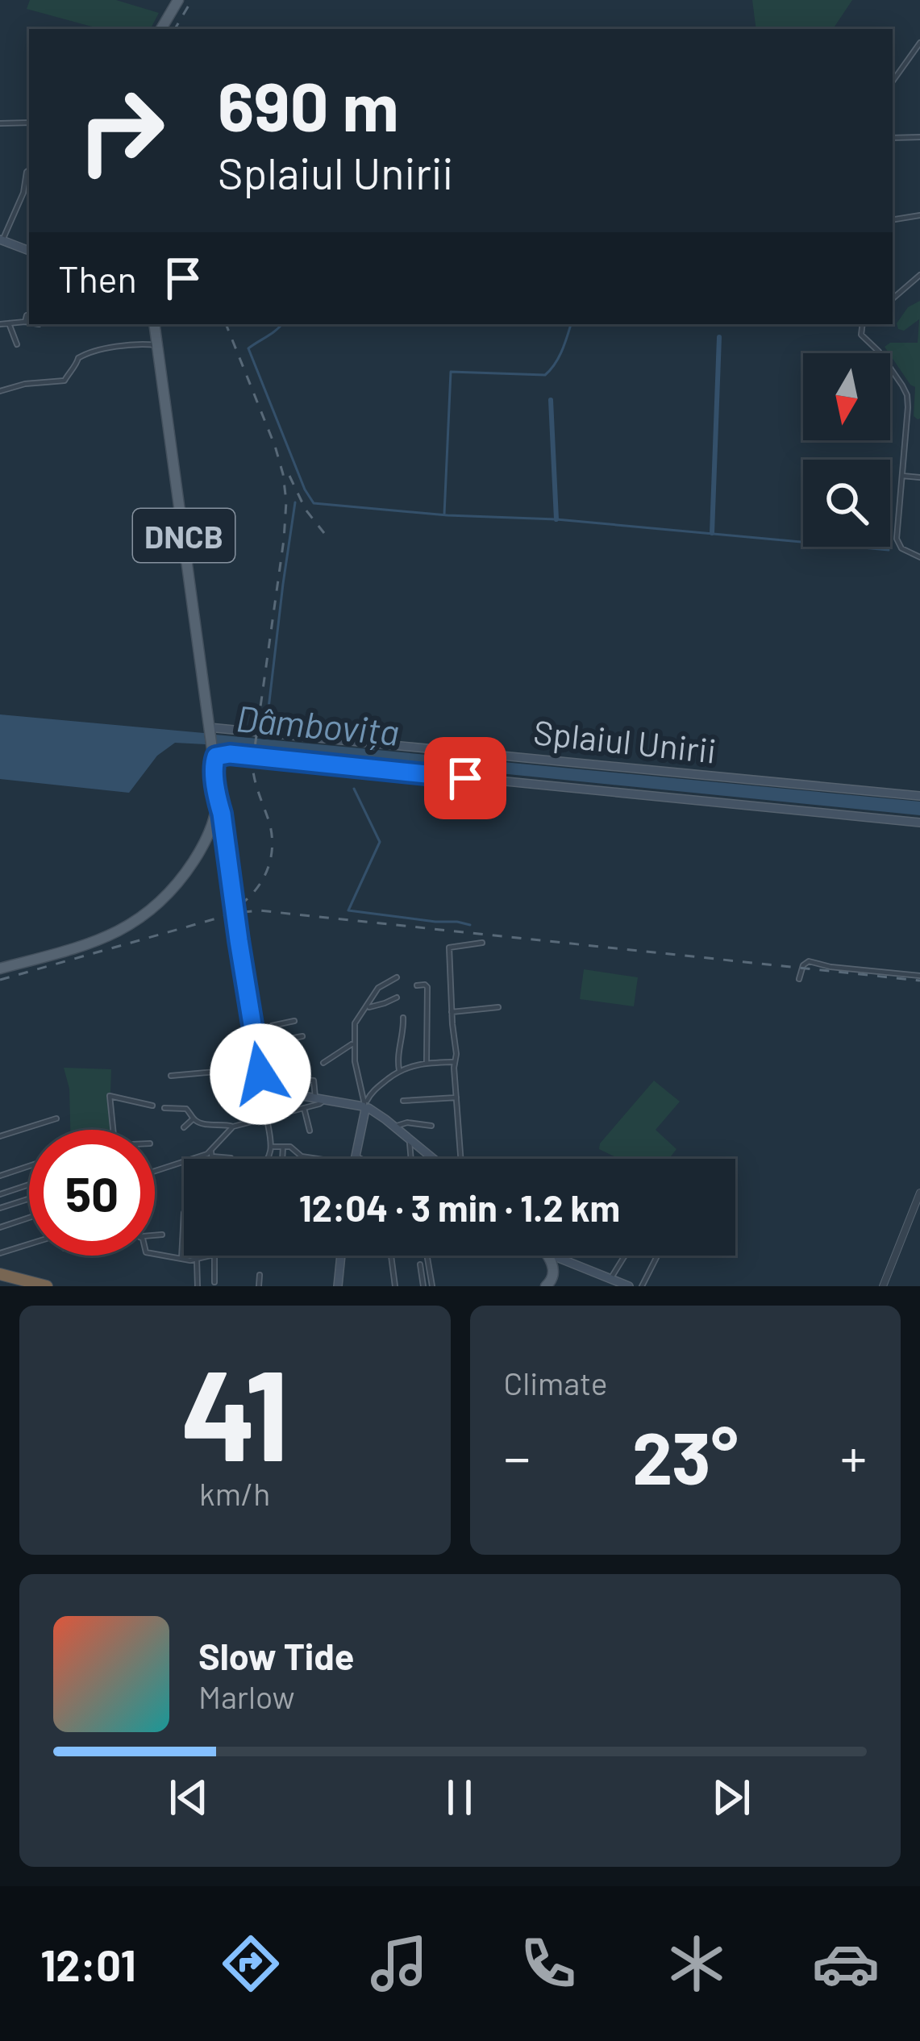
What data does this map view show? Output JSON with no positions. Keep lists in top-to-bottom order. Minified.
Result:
{"streets":{"main road":["DNCB","Splaiul Unirii"]},"crossings":[["DNCB","Splaiul Unirii"]],"water":["Dâmbovița"],"north":"bottom","page":{"turn":["690 m","Splaiul Unirii"],"then":"Then","limit":"50","trip":"12:04 · 3 min · 1.2 km","tile":[["41","km/h"],"Climate"],"heat":["−","23°","+"],"song":["Slow Tide","Marlow"],"tabs":"12:01"}}
